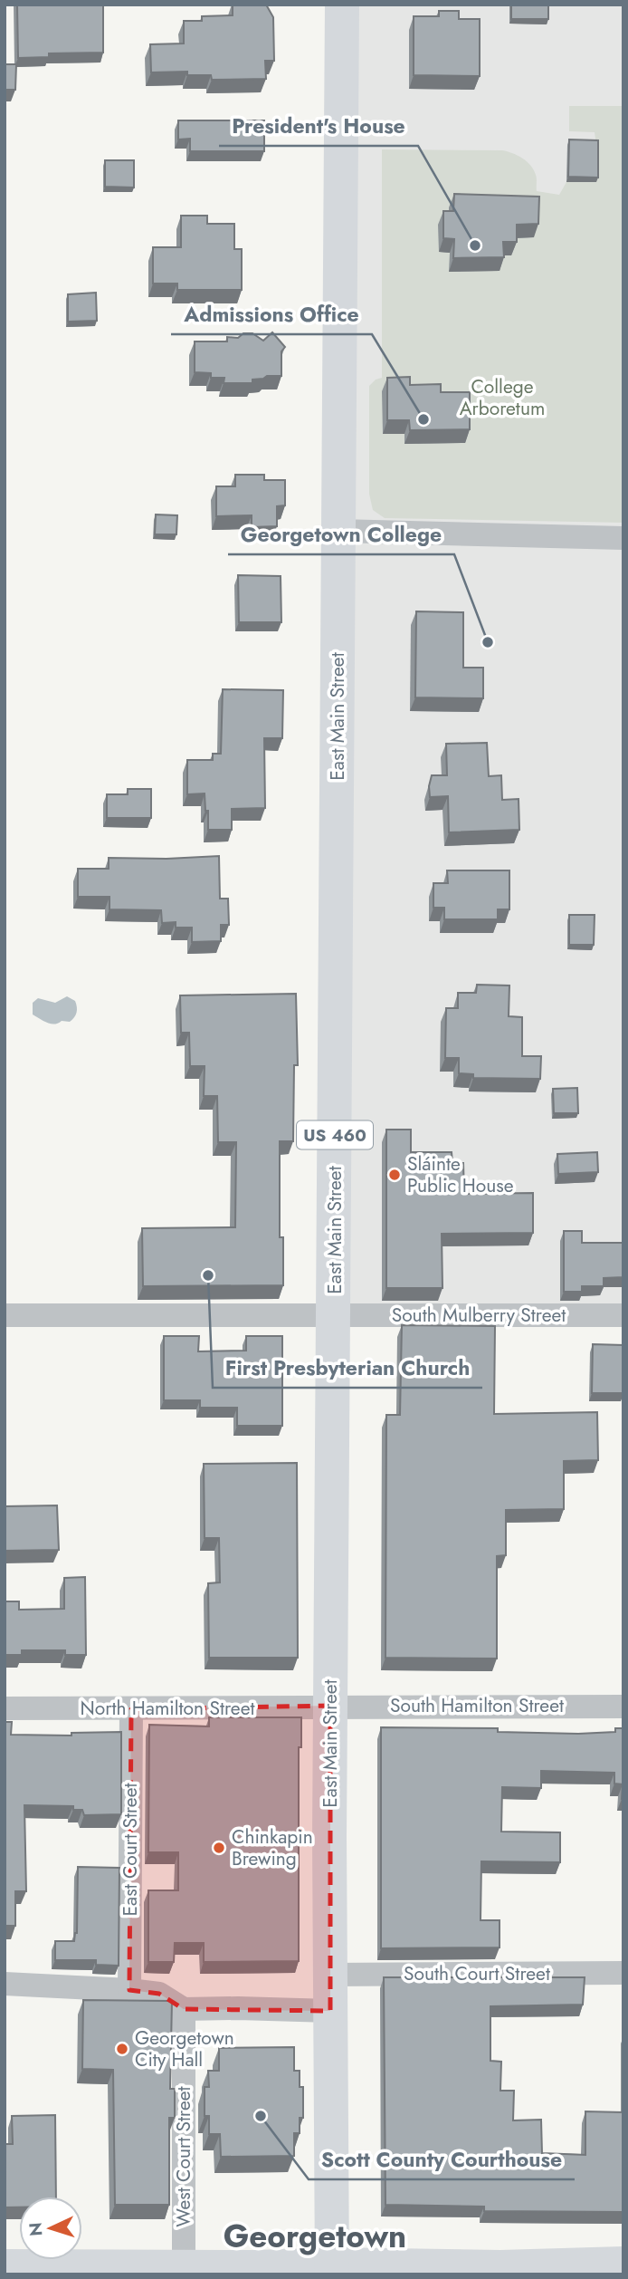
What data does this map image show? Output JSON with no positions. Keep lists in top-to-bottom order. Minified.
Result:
{"streets":{"main road":["East Main Street","US 460"],"street":["South Mulberry Street","South Hamilton Street","North Hamilton Street","East Court Street","South Court Street","West Court Street"]},"crossings":[["East Main Street","South Mulberry Street"],["East Main Street","South Hamilton Street"],["East Main Street","North Hamilton Street"],["East Main Street","South Court Street"],["South Hamilton Street","North Hamilton Street"],["North Hamilton Street","East Court Street"]],"districts":["Georgetown"],"parks":["College Arboretum"],"places":["President's House","Admissions Office","Georgetown College","Sláinte Public House","First Presbyterian Church","Chinkapin Brewing","Georgetown City Hall","Scott County Courthouse"],"north":"left"}
